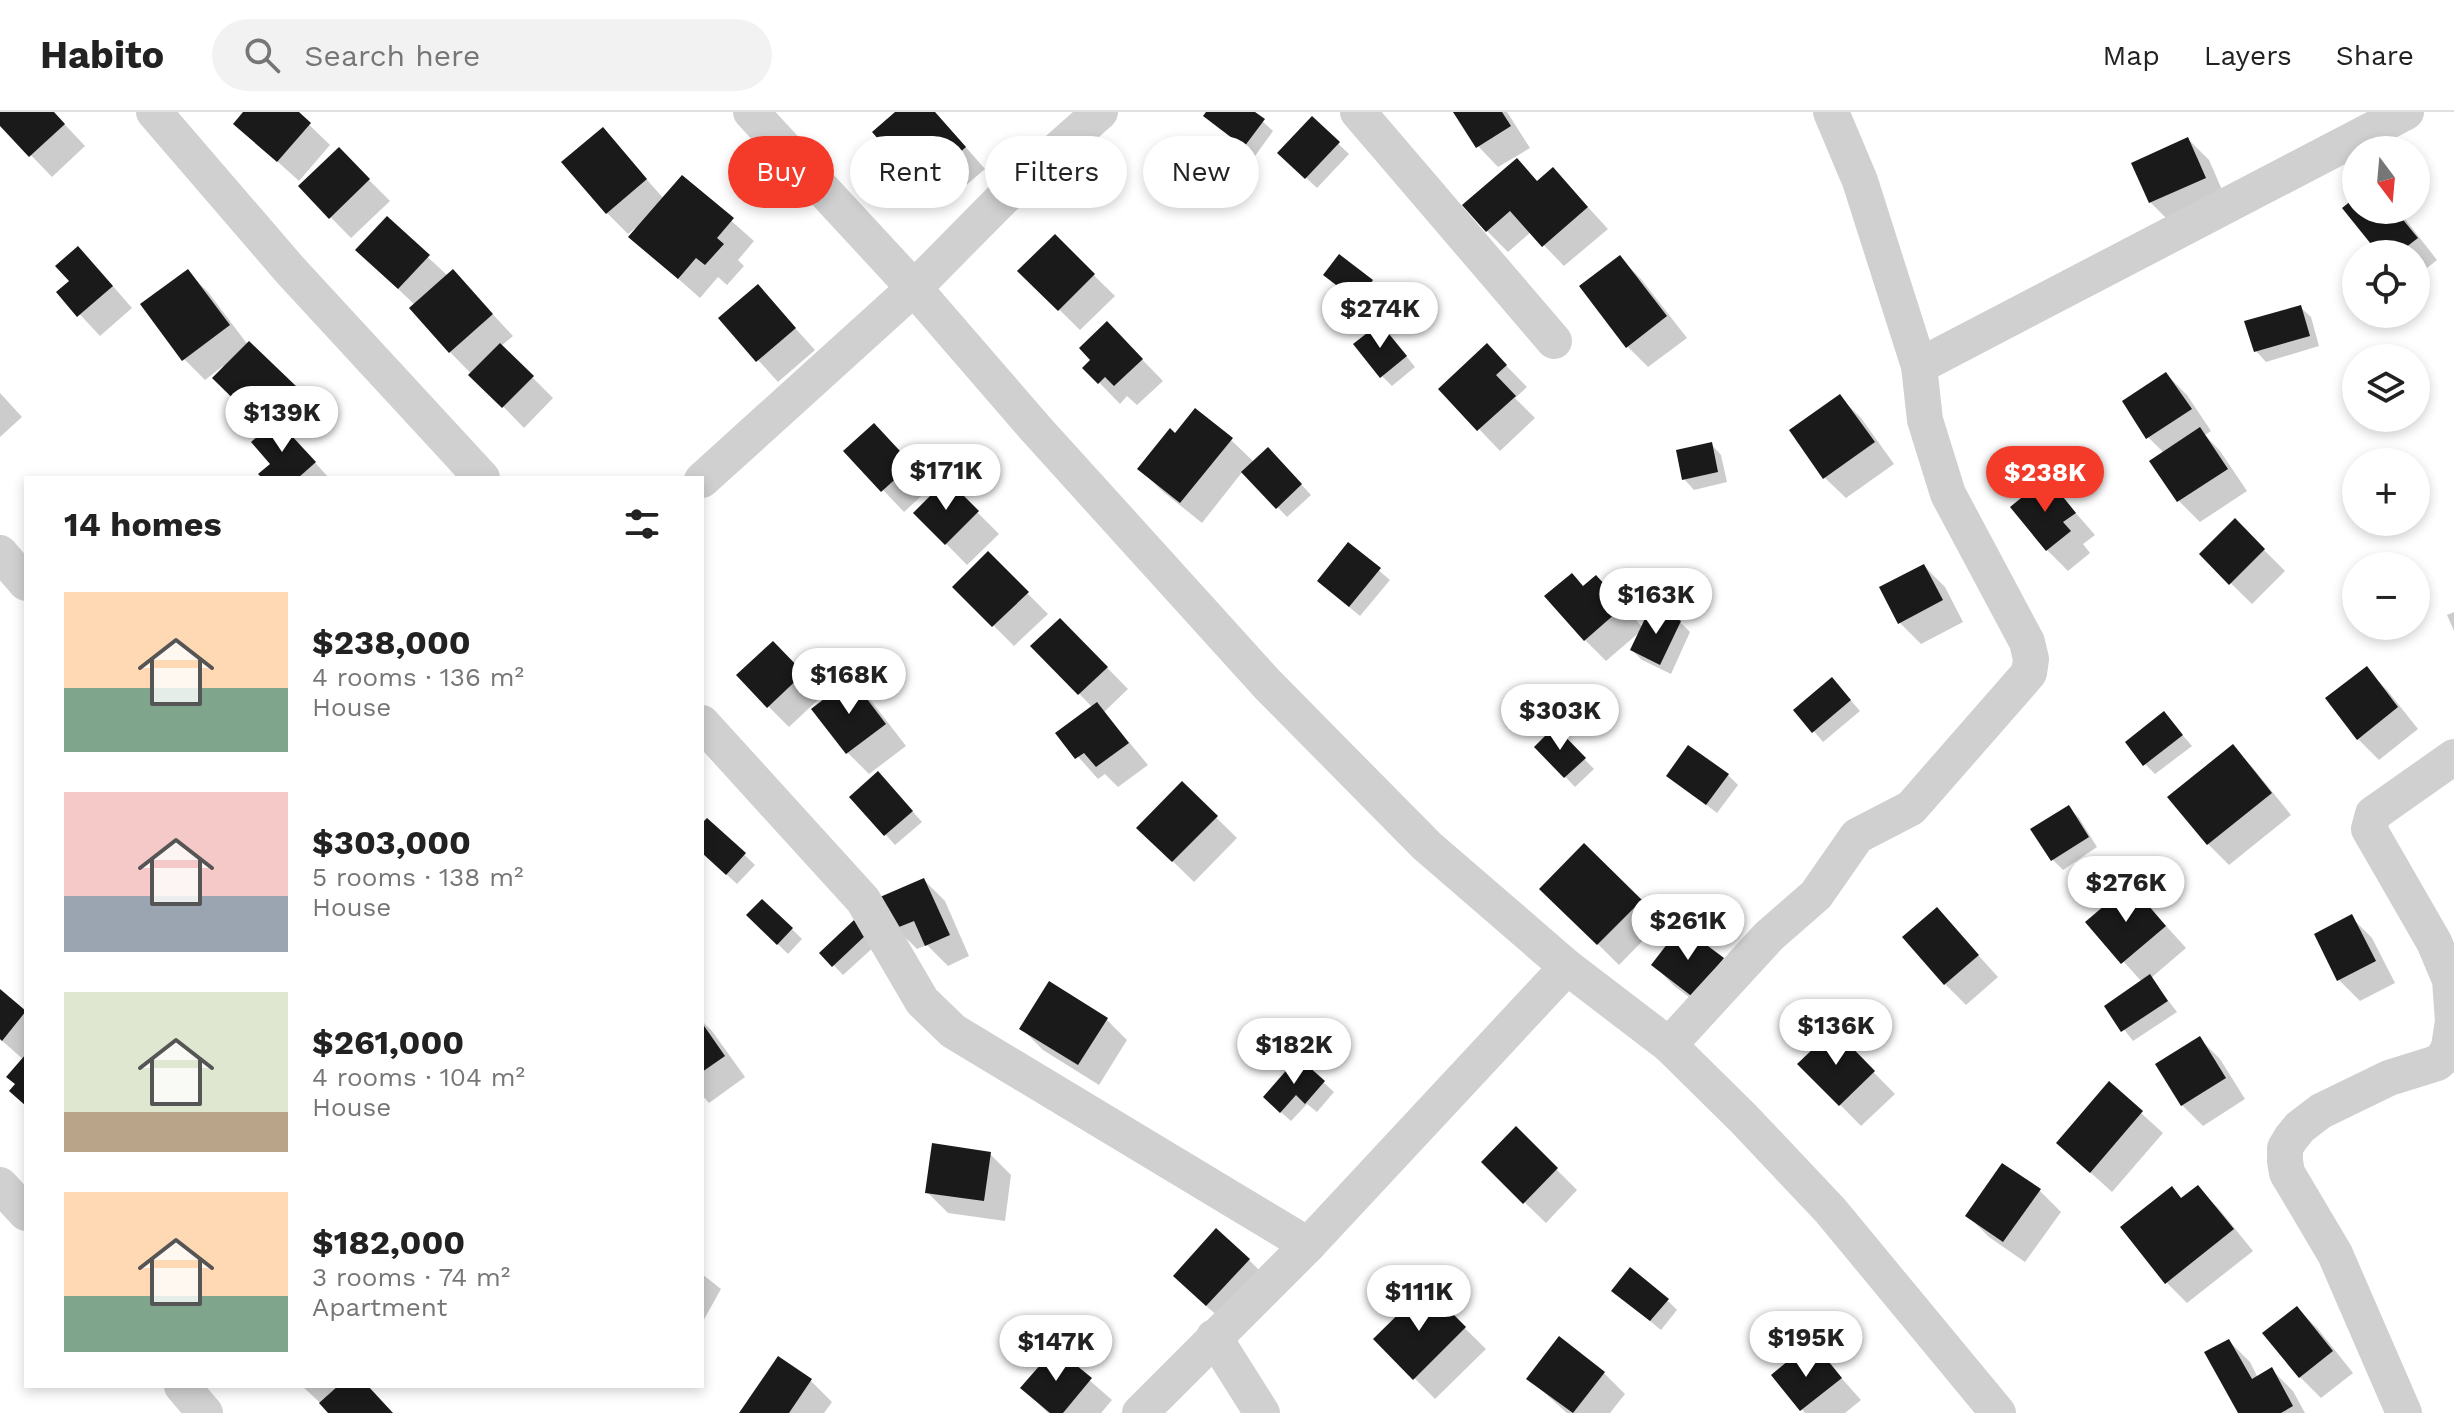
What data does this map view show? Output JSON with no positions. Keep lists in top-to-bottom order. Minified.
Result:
{"north":"bottom","page":{"header":"Habito","search":"Search here","nav":["Map","Layers","Share"],"map_buttons":["+","−"],"chip":["Buy","Rent","Filters","New"],"price":["$274K","$139K","$171K","$238K","$163K","$168K","$303K","$276K","$261K","$136K","$182K","$111K","$195K","$147K"],"heading":"14 homes","list":[{"name":"$238,000","note":"4 rooms · 136 m² · House"},{"name":"$303,000","note":"5 rooms · 138 m² · House"},{"name":"$261,000","note":"4 rooms · 104 m² · House"},{"name":"$182,000","note":"3 rooms · 74 m² · Apartment"}]}}
